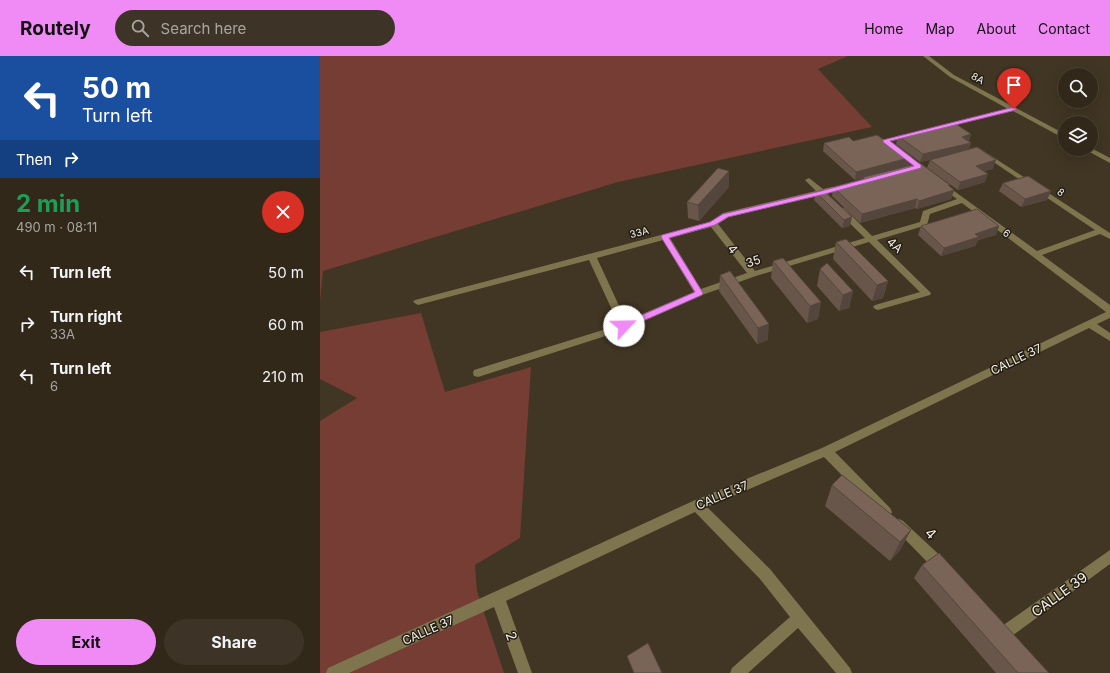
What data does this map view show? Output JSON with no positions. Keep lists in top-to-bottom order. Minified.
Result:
{"streets":{"street":["8A","8","33A","6","4A","4","35","CALLE 37","CALLE 39","2"]},"crossings":[["33A","4A"],["33A","4"],["6","35"],["4A","35"],["4","35"],["4","CALLE 37"],["CALLE 37","2"]],"page":{"header":"Routely","search":"Search here","nav":["Home","Map","About","Contact"],"turn":["50 m","Turn left"],"then":"Then","heading":["2 min","490 m · 08:11"],"list":[{"name":"Turn left","value":"50 m"},{"name":"Turn right","note":"33A","value":"60 m"},{"name":"Turn left","note":"6","value":"210 m"}],"buttons":["Exit","Share"]}}
